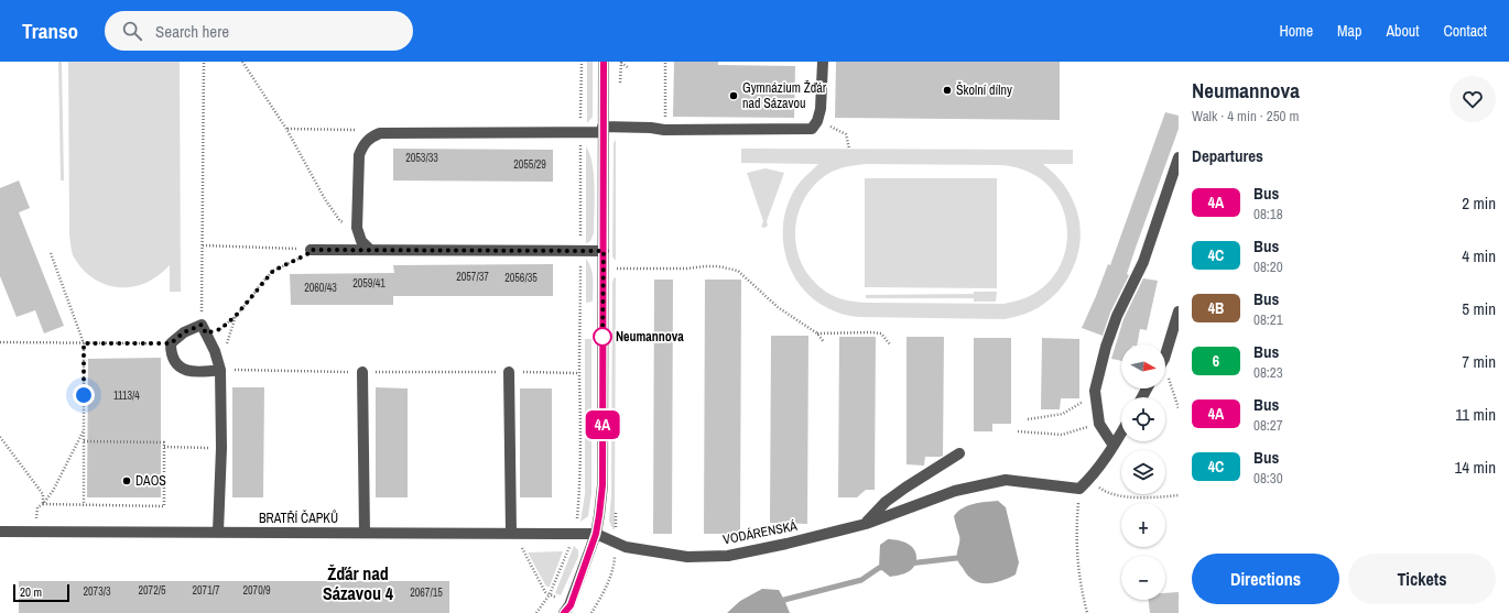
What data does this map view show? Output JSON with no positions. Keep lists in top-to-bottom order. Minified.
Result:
{"streets":{"street":["BRATŘÍ ČAPKŮ","VODÁRENSKÁ"]},"crossings":[["BRATŘÍ ČAPKŮ","VODÁRENSKÁ"]],"districts":["Žďár nad Sázavou 4"],"places":["Školní dílny","Gymnázium Žďár nad Sázavou","Neumannova","DAOS"],"lines":["bus line 4A"],"house_numbers":["2053/33","2055/29","2057/37","2056/35","2059/41","2060/43","1113/4","2072/5","2071/7","2070/9","2073/3","2067/15"],"scale_bar":"20 m","north":"right","page":{"header":"Transo","search":"Search here","nav":["Home","Map","About","Contact"],"on_map":"4A","heading":[["Neumannova","Walk · 4 min · 250 m"],"Departures"],"list":[{"mark":"4A","name":"Bus","note":"08:18","value":"2 min"},{"mark":"4C","name":"Bus","note":"08:20","value":"4 min"},{"mark":"4B","name":"Bus","note":"08:21","value":"5 min"},{"mark":"6","name":"Bus","note":"08:23","value":"7 min"},{"mark":"4A","name":"Bus","note":"08:27","value":"11 min"},{"mark":"4C","name":"Bus","note":"08:30","value":"14 min"}],"map_buttons":["+","−"],"buttons":["Directions","Tickets"],"scale":"20 m"}}
